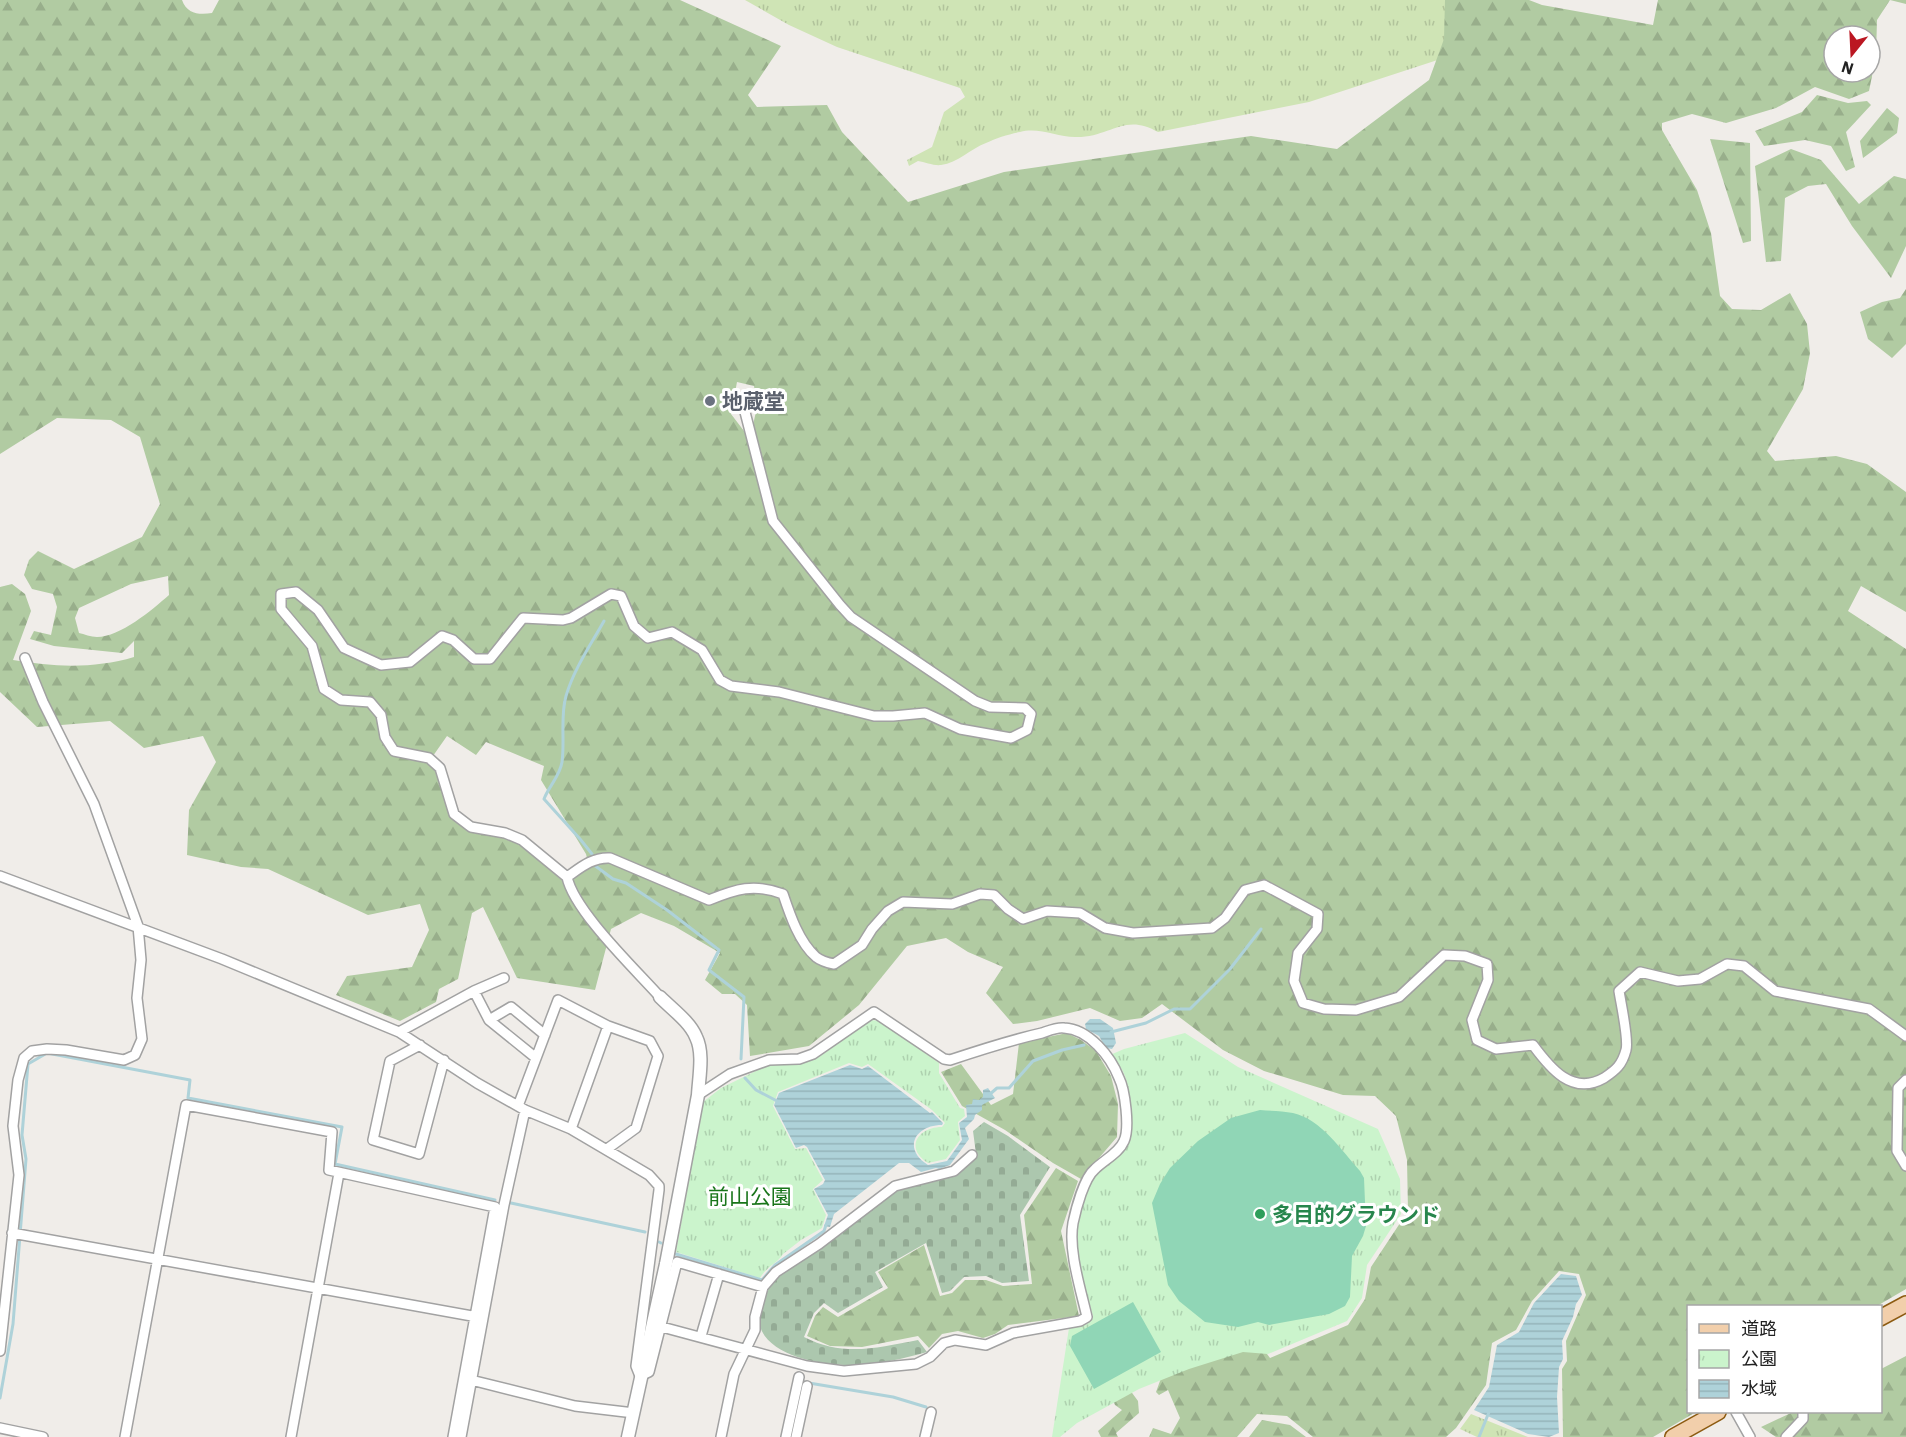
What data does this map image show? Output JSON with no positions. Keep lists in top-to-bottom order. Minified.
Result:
{"parks":["前山公園"],"places":["地蔵堂","多目的グラウンド"],"legend":["道路","公園","水域"],"north":"bottom"}
